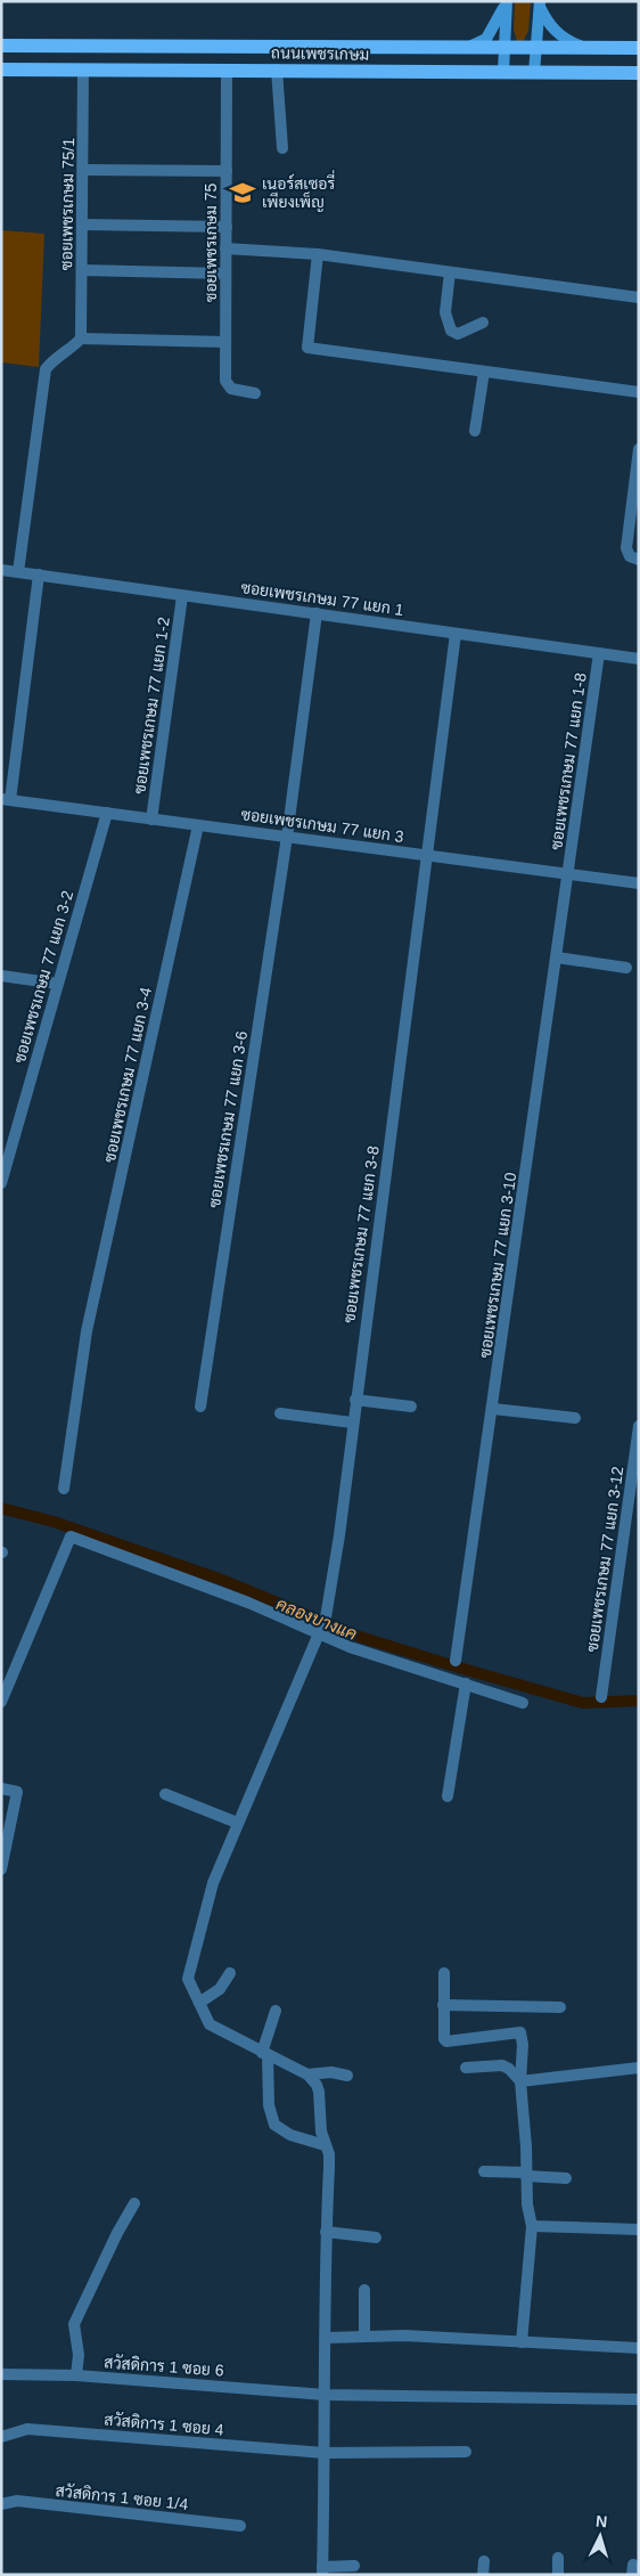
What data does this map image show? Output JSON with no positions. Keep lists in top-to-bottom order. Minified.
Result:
{"streets":{"main road":["ถนนเพชรเกษม"],"street":["ซอยเพชรเกษม 75/1","ซอยเพชรเกษม 75","ซอยเพชรเกษม 77 แยก 1","ซอยเพชรเกษม 77 แยก 1-2","ซอยเพชรเกษม 77 แยก 1-8","ซอยเพชรเกษม 77 แยก 3","ซอยเพชรเกษม 77 แยก 3-2","ซอยเพชรเกษม 77 แยก 3-4","ซอยเพชรเกษม 77 แยก 3-6","ซอยเพชรเกษม 77 แยก 3-8","ซอยเพชรเกษม 77 แยก 3-10","ซอยเพชรเกษม 77 แยก 3-12","สวัสดิการ 1 ซอย 6","สวัสดิการ 1 ซอย 4","สวัสดิการ 1 ซอย 1/4"]},"crossings":[["ถนนเพชรเกษม","ซอยเพชรเกษม 75/1"],["ถนนเพชรเกษม","ซอยเพชรเกษม 75"],["ซอยเพชรเกษม 77 แยก 1","ซอยเพชรเกษม 77 แยก 1-2"],["ซอยเพชรเกษม 77 แยก 1","ซอยเพชรเกษม 77 แยก 1-8"],["ซอยเพชรเกษม 77 แยก 1","ซอยเพชรเกษม 77 แยก 3-6"],["ซอยเพชรเกษม 77 แยก 1","ซอยเพชรเกษม 77 แยก 3-8"],["ซอยเพชรเกษม 77 แยก 1-2","ซอยเพชรเกษม 77 แยก 3"],["ซอยเพชรเกษม 77 แยก 1-8","ซอยเพชรเกษม 77 แยก 3"],["ซอยเพชรเกษม 77 แยก 1-8","ซอยเพชรเกษม 77 แยก 3-10"],["ซอยเพชรเกษม 77 แยก 3","ซอยเพชรเกษม 77 แยก 3-2"],["ซอยเพชรเกษม 77 แยก 3","ซอยเพชรเกษม 77 แยก 3-4"],["ซอยเพชรเกษม 77 แยก 3","ซอยเพชรเกษม 77 แยก 3-6"],["ซอยเพชรเกษม 77 แยก 3","ซอยเพชรเกษม 77 แยก 3-8"],["ซอยเพชรเกษม 77 แยก 3","ซอยเพชรเกษม 77 แยก 3-10"]],"water":["คลองบางแค"],"places":{"school or university":["เนอร์สเซอรี่ เพียงเพ็ญ"]},"north":"top"}
